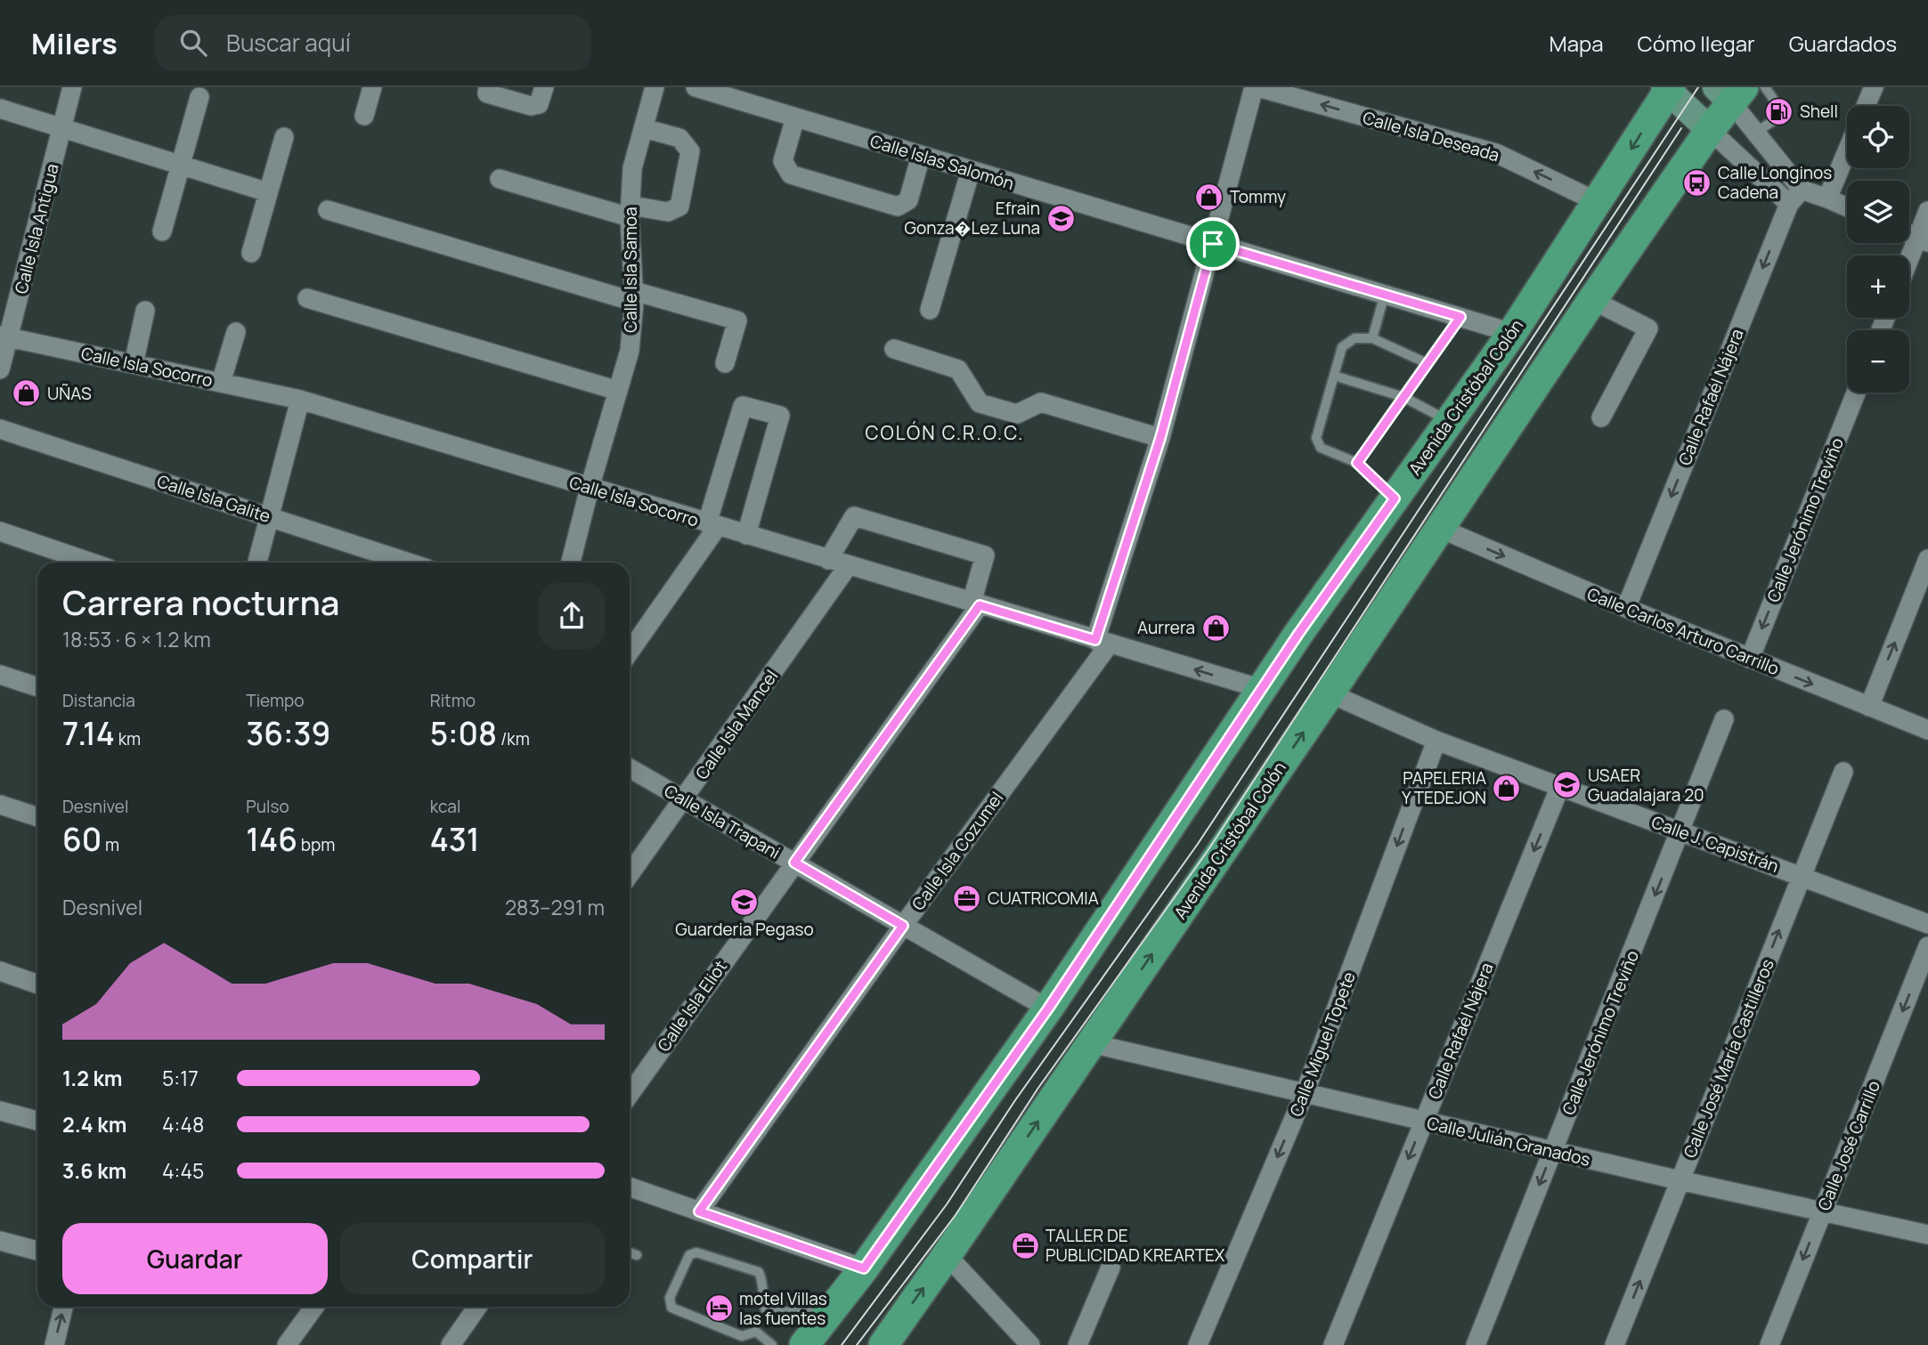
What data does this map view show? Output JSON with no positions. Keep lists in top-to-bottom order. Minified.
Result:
{"streets":{"main road":["Avenida Cristóbal Colón"],"street":["Calle Isla Deseada","Calle Islas Salomón","Calle Isla Antigua","Calle Isla Samoa","Calle Isla Socorro","Calle Rafaél Nájera","Calle Isla Galite","Calle Jerónimo Treviño","Calle Carlos Arturo Carrillo","Calle Isla Mancel","Calle Isla Trapani","Calle J. Capistrán","Calle Isla Cozumel","Calle Isla Eliot","Calle Miguel Topete","Calle José María Castilleros","Calle Julián Granados","Calle José Carrillo"]},"crossings":[["Calle Isla Deseada","Avenida Cristóbal Colón"],["Calle Isla Deseada","Calle Isla Cozumel"],["Calle Islas Salomón","Avenida Cristóbal Colón"],["Calle Islas Salomón","Calle Isla Cozumel"],["Calle Isla Antigua","Calle Isla Socorro"],["Calle Isla Samoa","Calle Isla Socorro"],["Calle Isla Socorro","Avenida Cristóbal Colón"],["Calle Isla Socorro","Calle Isla Mancel"],["Calle Isla Socorro","Calle Isla Cozumel"],["Calle Isla Socorro","Calle Isla Eliot"],["Avenida Cristóbal Colón","Calle Carlos Arturo Carrillo"],["Avenida Cristóbal Colón","Calle Isla Trapani"],["Avenida Cristóbal Colón","Calle J. Capistrán"],["Avenida Cristóbal Colón","Calle Julián Granados"],["Calle Rafaél Nájera","Calle Carlos Arturo Carrillo"],["Calle Rafaél Nájera","Calle J. Capistrán"],["Calle Rafaél Nájera","Calle Julián Granados"],["Calle Jerónimo Treviño","Calle Carlos Arturo Carrillo"],["Calle Jerónimo Treviño","Calle J. Capistrán"],["Calle Jerónimo Treviño","Calle Julián Granados"],["Calle Isla Mancel","Calle Isla Trapani"],["Calle Isla Trapani","Calle Isla Cozumel"],["Calle Isla Trapani","Calle Isla Eliot"],["Calle J. Capistrán","Calle Miguel Topete"],["Calle J. Capistrán","Calle José María Castilleros"],["Calle Miguel Topete","Calle Julián Granados"],["Calle José María Castilleros","Calle Julián Granados"],["Calle Julián Granados","Calle José Carrillo"]],"one_way":["Calle Isla Deseada","Calle Rafaél Nájera","Calle Jerónimo Treviño","Calle Carlos Arturo Carrillo","Calle Miguel Topete","Calle José María Castilleros","Calle José Carrillo"],"districts":["COLÓN C.R.O.C."],"places":{"fuel station":["Shell"],"bus stop":["Calle Longinos Cadena"],"shop":["Tommy","UÑAS","Aurrera","PAPELERIA Y TEDEJON"],"school or university":["Efrain Gonza�Lez Luna","USAER Guadalajara 20","Guarderia Pegaso"],"office":["CUATRICOMIA","TALLER DE PUBLICIDAD KREARTEX"],"hotel":["motel Villas las fuentes"]},"page":{"header":"Milers","search":"Buscar aquí","nav":["Mapa","Cómo llegar","Guardados"],"map_buttons":["+","−"],"heading":["Carrera nocturna","18:53 · 6 × 1.2 km"],"stats":[["Distancia","7.14 km"],["Tiempo","36:39"],["Ritmo","5:08 /km"],["Desnivel","60 m"],["Pulso","146 bpm"],["kcal","431"]],"chart":["Desnivel","283–291 m"],"list":[{"name":"1.2 km","note":"5:17"},{"name":"2.4 km","note":"4:48"},{"name":"3.6 km","note":"4:45"}],"buttons":["Guardar","Compartir"]}}
